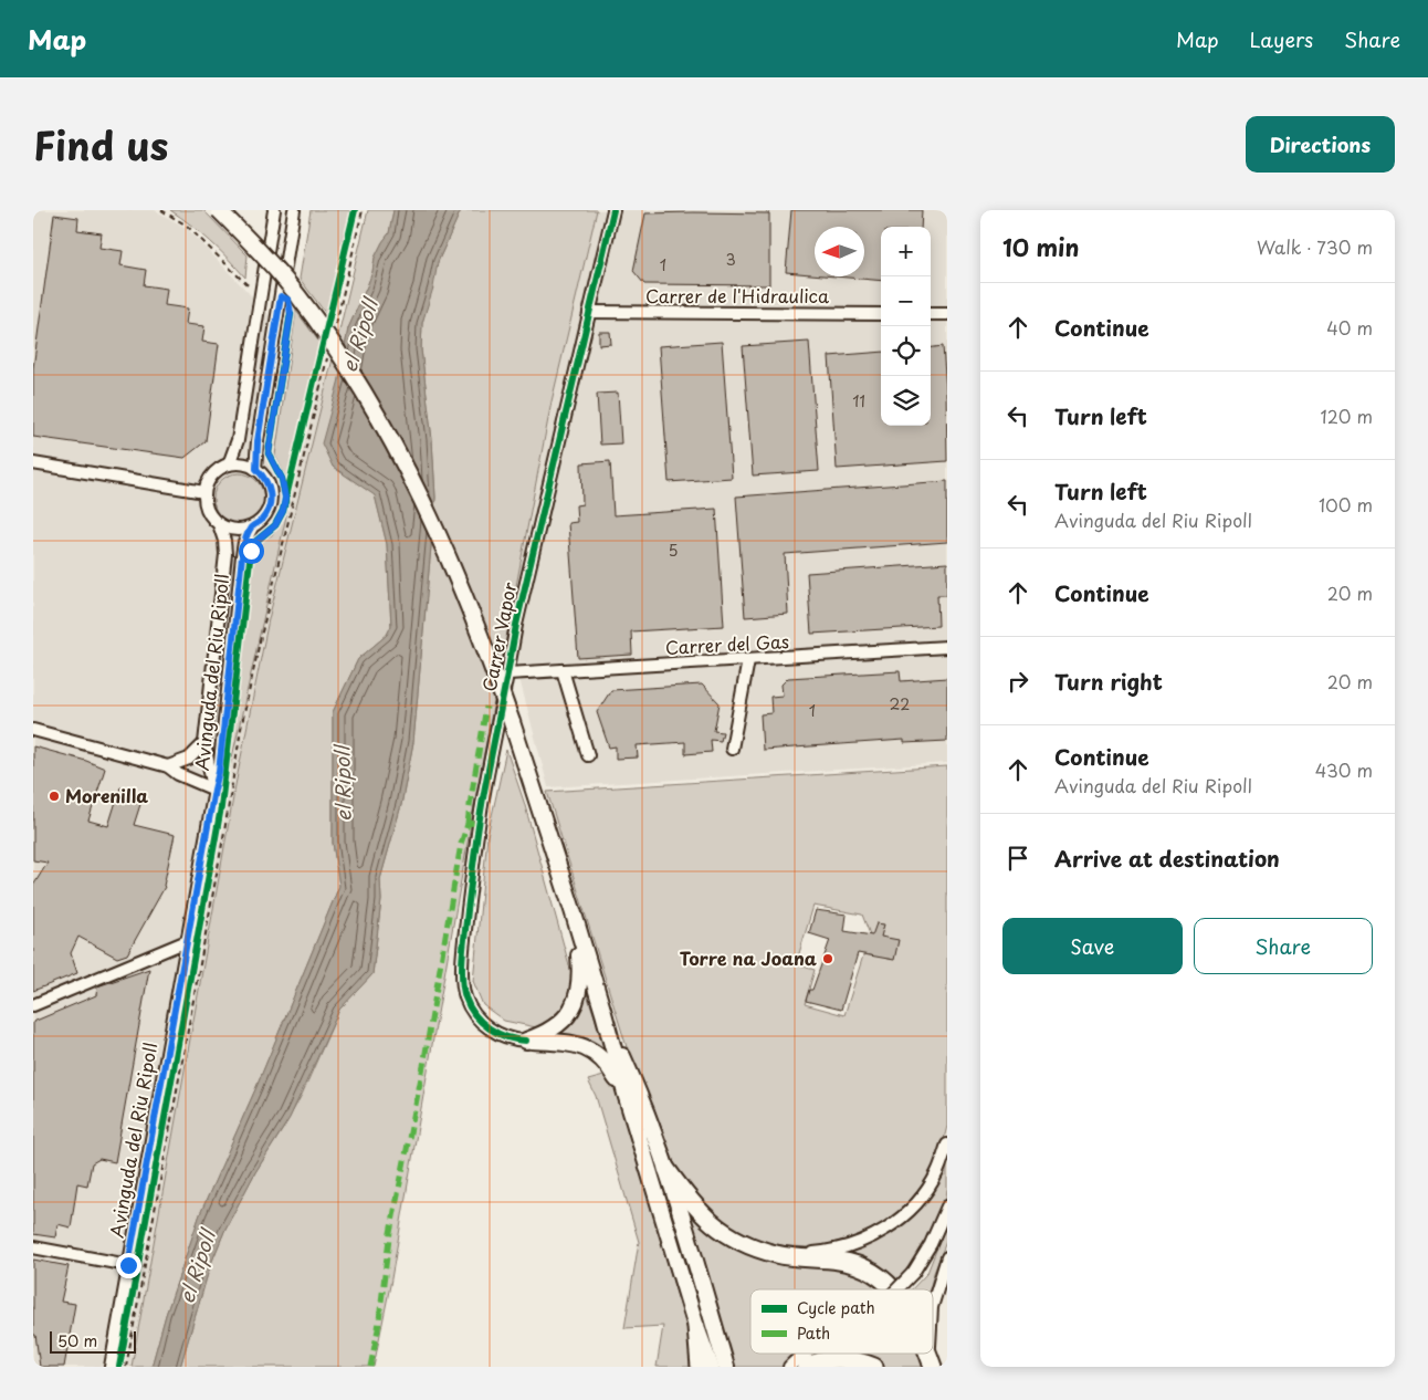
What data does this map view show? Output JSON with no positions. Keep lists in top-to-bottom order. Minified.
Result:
{"streets":{"street":["Carrer de l'Hidraulica","Carrer Vapor","Carrer del Gas","Avinguda del Riu Ripoll"]},"crossings":[["Carrer de l'Hidraulica","Carrer Vapor"],["Carrer Vapor","Carrer del Gas"]],"water":["el Ripoll"],"places":["Morenilla","Torre na Joana"],"house_numbers":["3","1","11","5","22","1"],"legend":["Cycle path","Path"],"scale_bar":"50 m","north":"left","page":{"header":"Map","nav":["Map","Layers","Share"],"title":"Find us","buttons":["Directions",["Save","Share"]],"heading":["10 min","Walk · 730 m"],"map_buttons":["+","−"],"list":[["Continue","40 m"],["Turn left","120 m"],["Turn left","Avinguda del Riu Ripoll","100 m"],["Continue","20 m"],["Turn right","20 m"],["Continue","Avinguda del Riu Ripoll","430 m"],"Arrive at destination"],"scale":"50 m"}}
